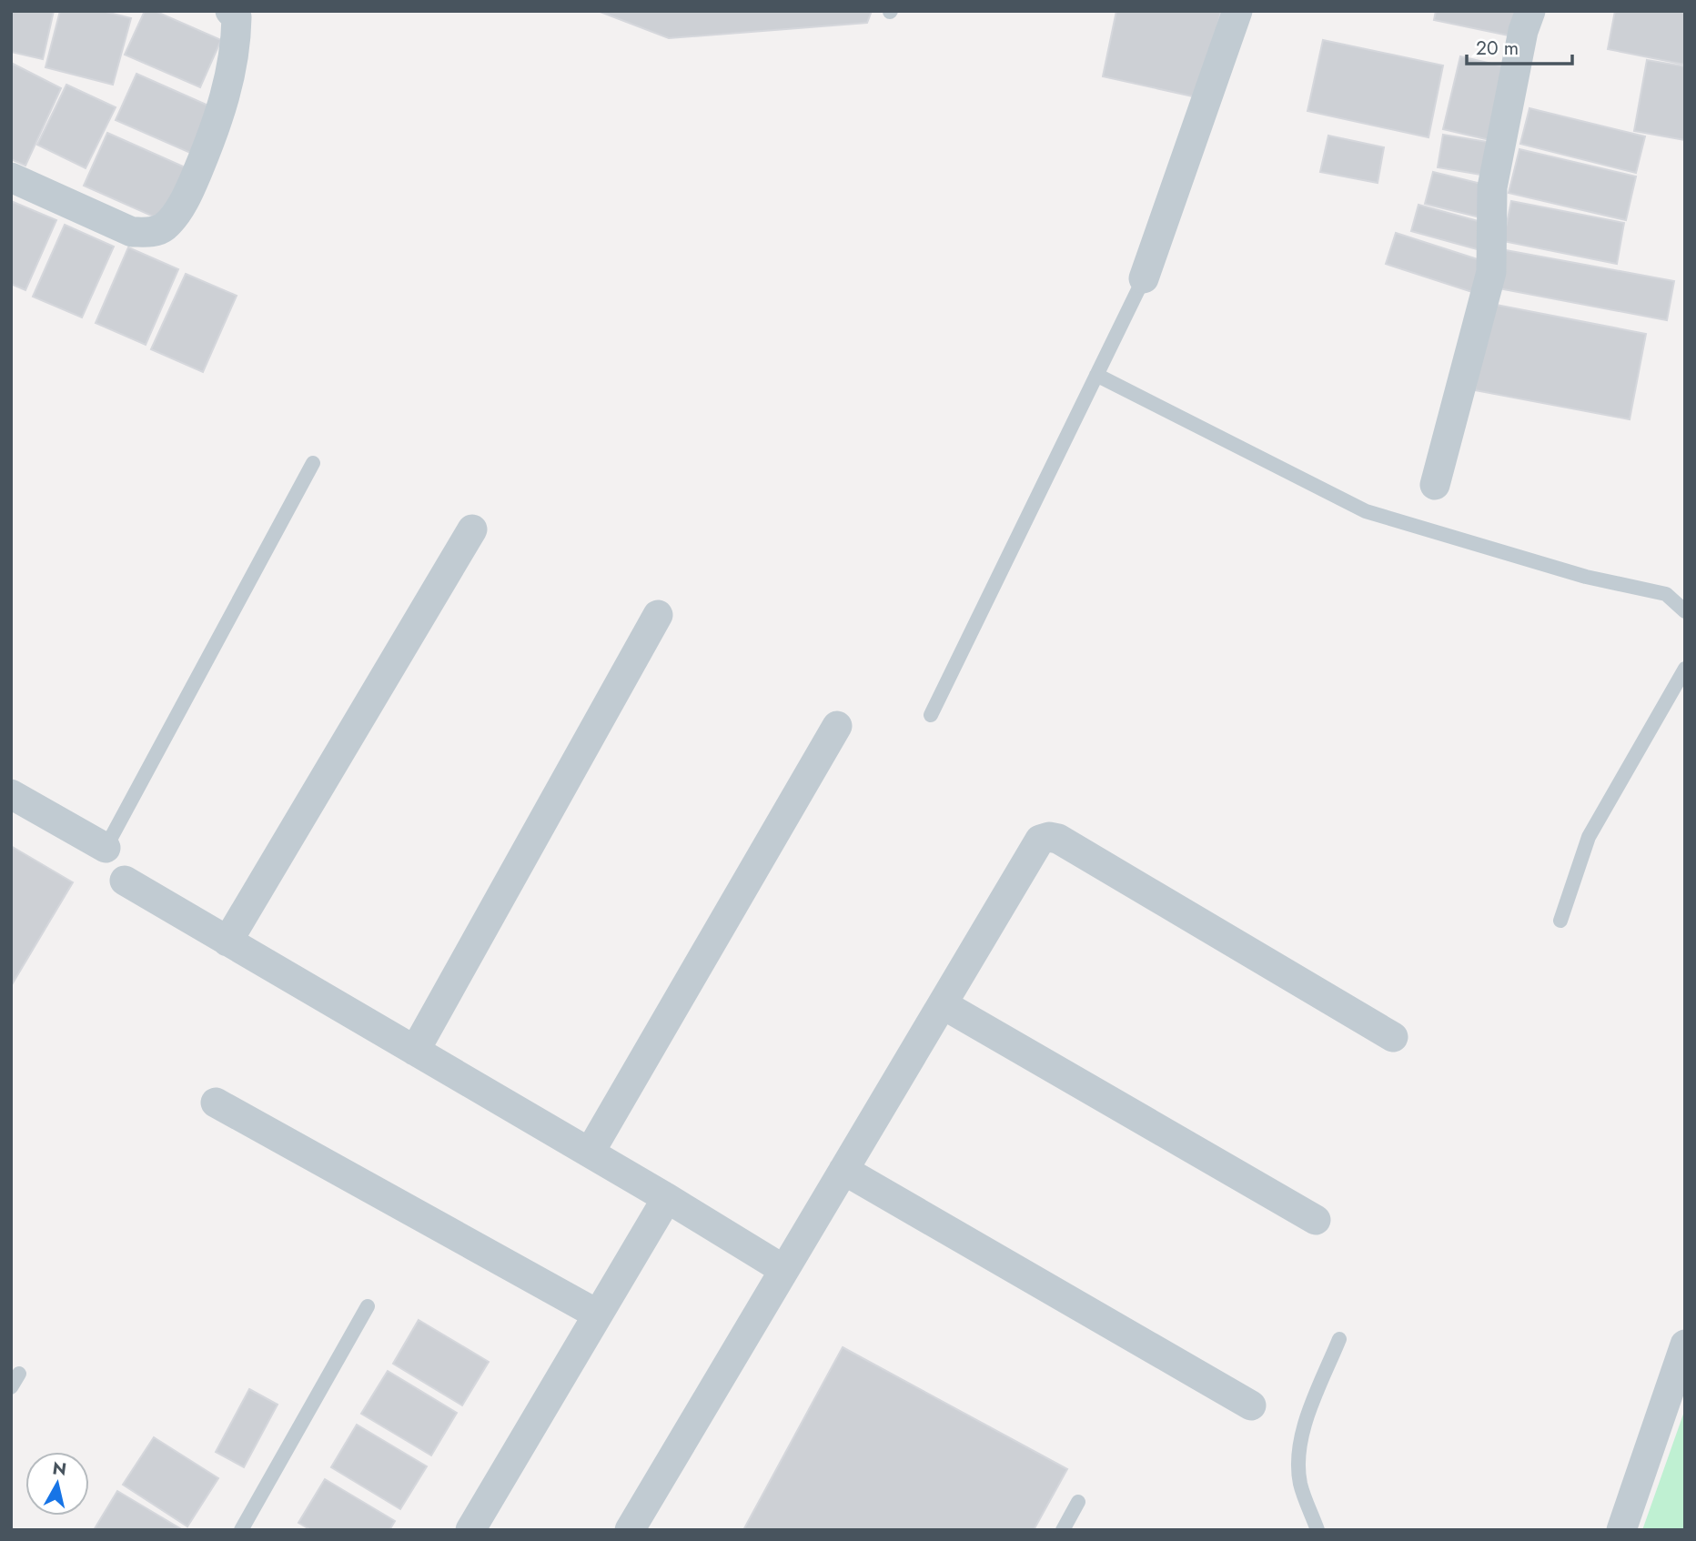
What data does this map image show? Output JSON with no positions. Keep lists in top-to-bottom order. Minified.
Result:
{"scale_bar":"20 m","north":"top"}
